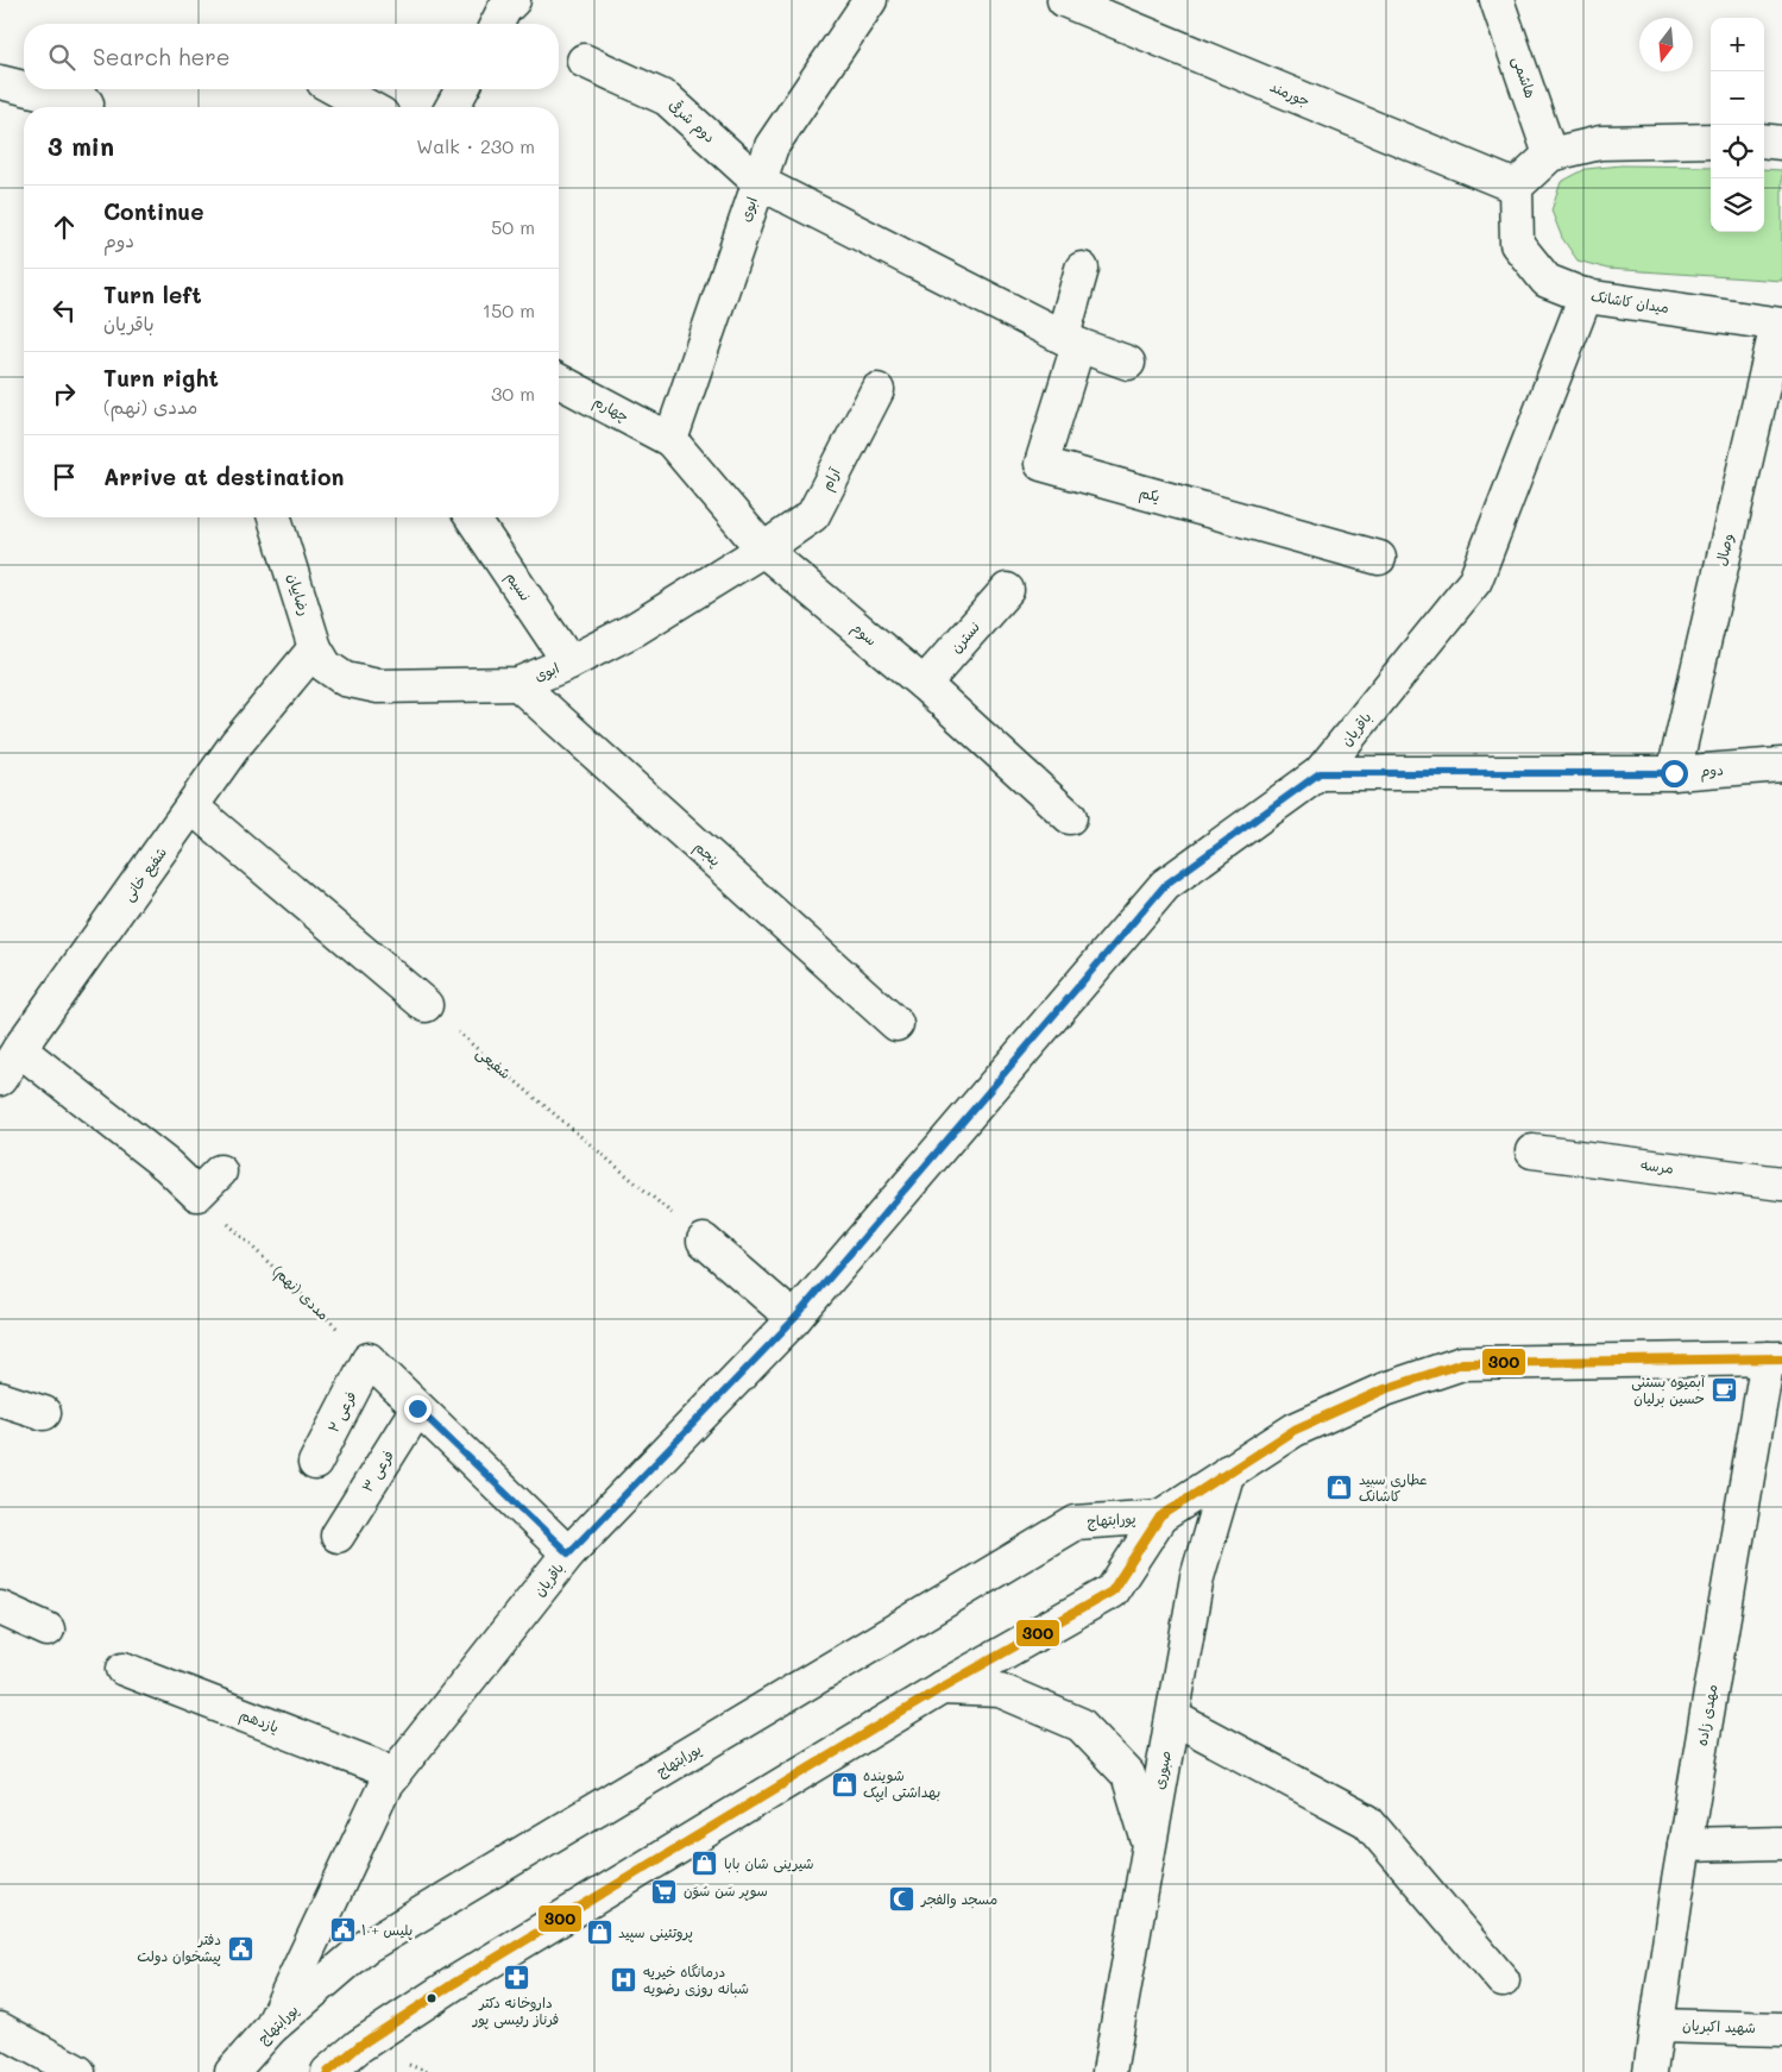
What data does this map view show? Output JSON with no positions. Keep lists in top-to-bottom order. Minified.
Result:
{"streets":{"street":["هاشمی","جورمند","دوم شرقی","ابوی","میدان کاشانک","چهارم","آرام","یکم","وصال","نسیم","رضاییان","سوم","نسترن","باقریان","دوم","پنجم","شفیع خانی","مرسه","فرعی ۲","فرعی ۳","پورابتهاج","مهدی زاده","یازدهم","صبوری","شهید اکبریان"],"path":["شفیعی","مددی (نهم)"]},"crossings":[["جورمند","میدان کاشانک"],["دوم شرقی","ابوی"],["ابوی","چهارم"],["ابوی","آرام"],["ابوی","نسیم"],["ابوی","رضاییان"],["ابوی","سوم"],["ابوی","پنجم"],["ابوی","شفیع خانی"],["میدان کاشانک","وصال"],["میدان کاشانک","باقریان"],["چهارم","سوم"],["آرام","سوم"],["وصال","دوم"],["رضاییان","شفیع خانی"],["سوم","نسترن"],["باقریان","دوم"],["باقریان","پورابتهاج"],["باقریان","یازدهم"],["مددی (نهم)","فرعی ۲"],["پورابتهاج","مهدی زاده"],["پورابتهاج","صبوری"],["مهدی زاده","شهید اکبریان"]],"places":{"cafe":["آبمیوه بستنی حسین برلیان"],"shop":["عطاری سپید کاشانک","شوینده بهداشتی ایپک","شیرینی شان بابا","پروتئینی سپید"],"supermarket":["سوپر سَن سُوَن"],"mosque":["مسجد والفجر"],"public building":["پلیس +۱۰","دفتر پیشخوان دولت"],"pharmacy":["داروخانه دکتر فرناز رئیسی پور"],"hospital":["درمانگاه خیریه شبانه روزی رضویه"]},"lines":["transit line 300"],"north":"bottom","page":{"map_buttons":["+","−"],"search":"Search here","heading":["3 min","Walk · 230 m"],"list":[["Continue","دوم","50 m"],["Turn left","باقریان","150 m"],["Turn right","مددی (نهم)","30 m"],"Arrive at destination"]}}
